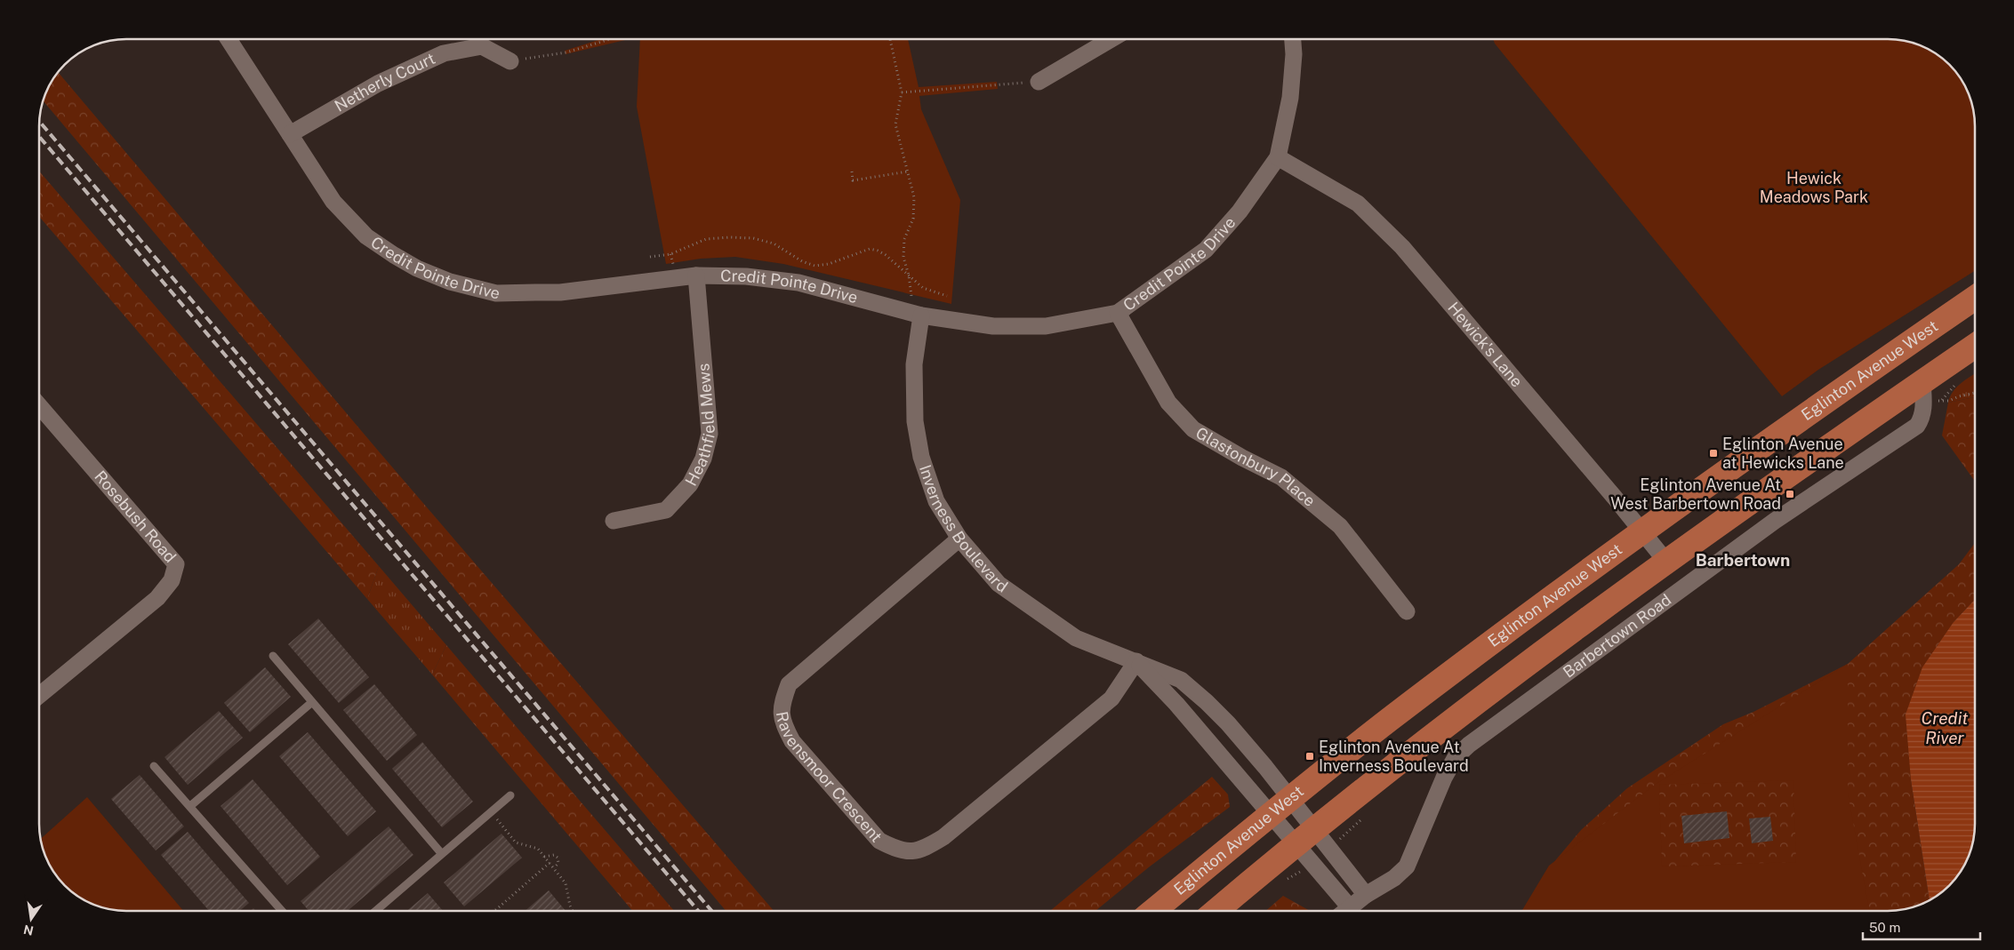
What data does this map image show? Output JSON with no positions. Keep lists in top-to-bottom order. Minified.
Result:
{"streets":{"main road":["Eglinton Avenue West"],"street":["Netherly Court","Credit Pointe Drive","Hewick's Lane","Heathfield Mews","Glastonbury Place","Rosebush Road","Inverness Boulevard","Barbertown Road","Ravensmoor Crescent"]},"crossings":[["Netherly Court","Credit Pointe Drive"],["Credit Pointe Drive","Hewick's Lane"],["Credit Pointe Drive","Heathfield Mews"],["Credit Pointe Drive","Glastonbury Place"],["Credit Pointe Drive","Inverness Boulevard"],["Hewick's Lane","Eglinton Avenue West"],["Eglinton Avenue West","Inverness Boulevard"],["Inverness Boulevard","Barbertown Road"],["Inverness Boulevard","Ravensmoor Crescent"]],"districts":["Barbertown"],"water":["Credit River"],"parks":["Hewick Meadows Park"],"places":{"transit":["Eglinton Avenue at Hewicks Lane","Eglinton Avenue At West Barbertown Road","Eglinton Avenue At Inverness Boulevard"]},"scale_bar":"50 m","north":"bottom"}
